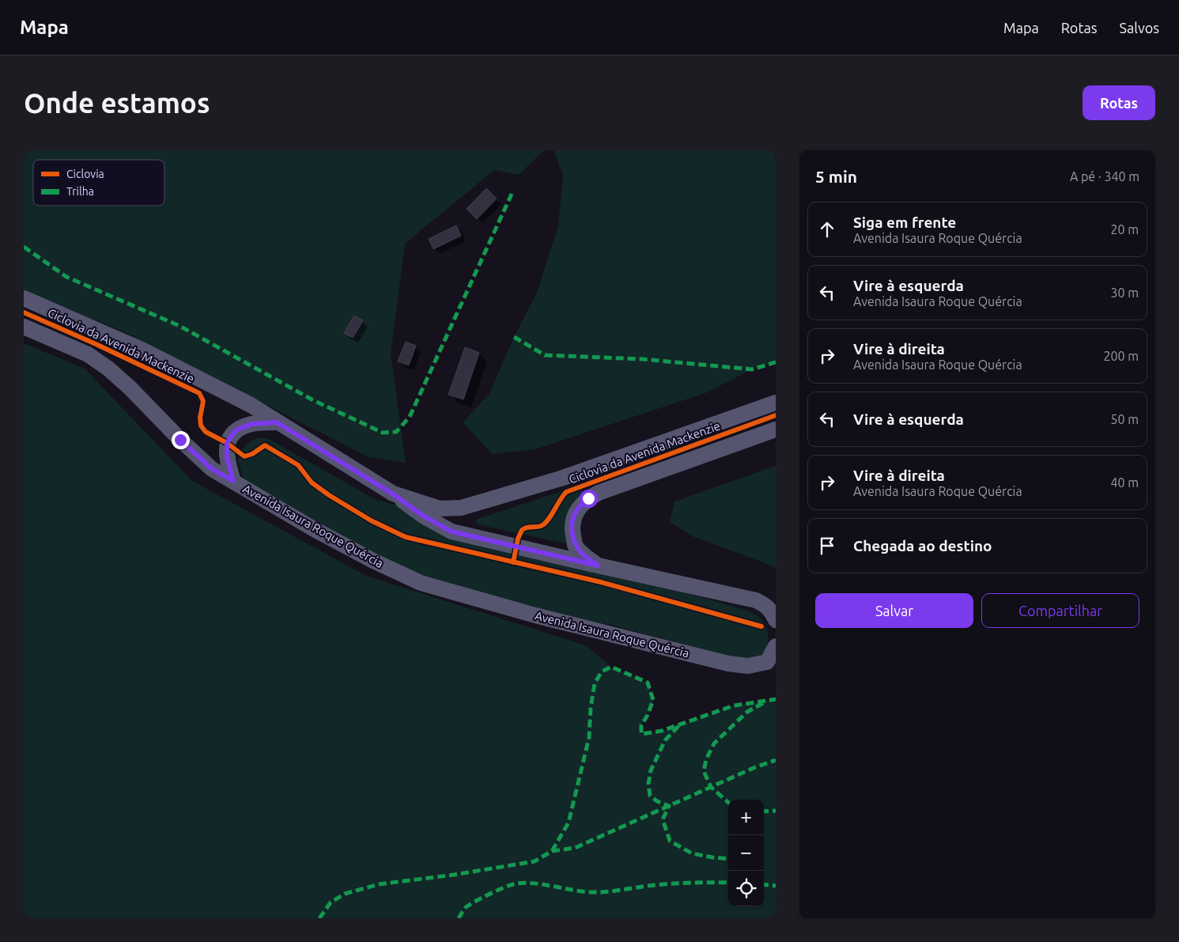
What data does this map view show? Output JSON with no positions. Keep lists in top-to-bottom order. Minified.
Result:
{"streets":{"main road":["Avenida Isaura Roque Quércia"],"cycle path":["Ciclovia da Avenida Mackenzie"]},"legend":["Ciclovia","Trilha"],"page":{"header":"Mapa","nav":["Mapa","Rotas","Salvos"],"buttons":["Rotas",["Salvar","Compartilhar"]],"title":"Onde estamos","heading":["5 min","A pé · 340 m"],"list":[["Siga em frente","Avenida Isaura Roque Quércia","20 m"],["Vire à esquerda","Avenida Isaura Roque Quércia","30 m"],["Vire à direita","Avenida Isaura Roque Quércia","200 m"],["Vire à esquerda","50 m"],["Vire à direita","Avenida Isaura Roque Quércia","40 m"],"Chegada ao destino"],"map_buttons":["+","−"]}}
